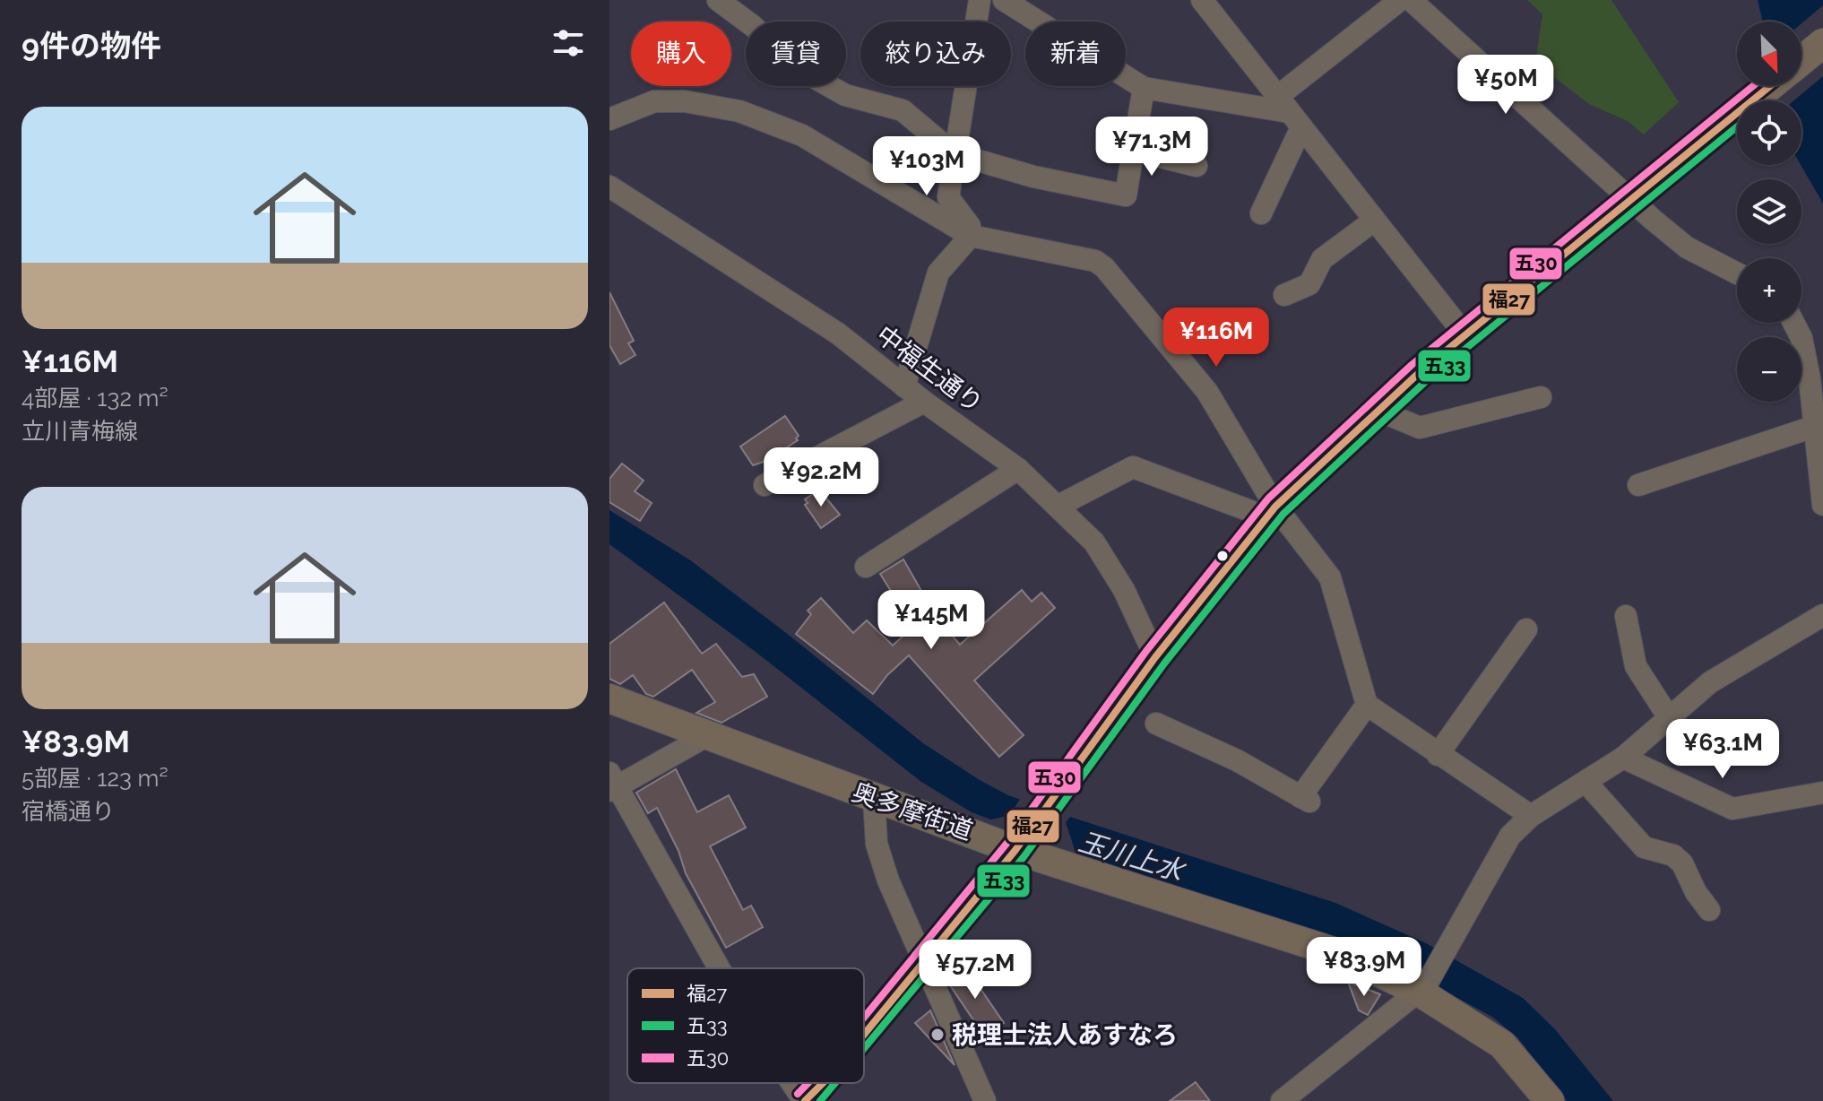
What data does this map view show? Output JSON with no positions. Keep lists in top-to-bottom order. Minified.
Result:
{"streets":{"main road":["奥多摩街道"],"street":["中福生通り"]},"water":["玉川上水"],"places":["税理士法人あすなろ"],"lines":["transit line 福27","transit line 五30","transit line 五33"],"legend":["福27","五33","五30"],"north":"bottom right","page":{"heading":"9件の物件","map_buttons":["+","−"],"chip":["購入","賃貸","絞り込み","新着"],"price":["¥50M","¥71.3M","¥103M","¥116M","¥92.2M","¥145M","¥63.1M","¥83.9M","¥57.2M"],"list":[{"name":"¥116M","note":"4部屋 · 132 m² · 立川青梅線"},{"name":"¥83.9M","note":"5部屋 · 123 m² · 宿橋通り"}]}}
